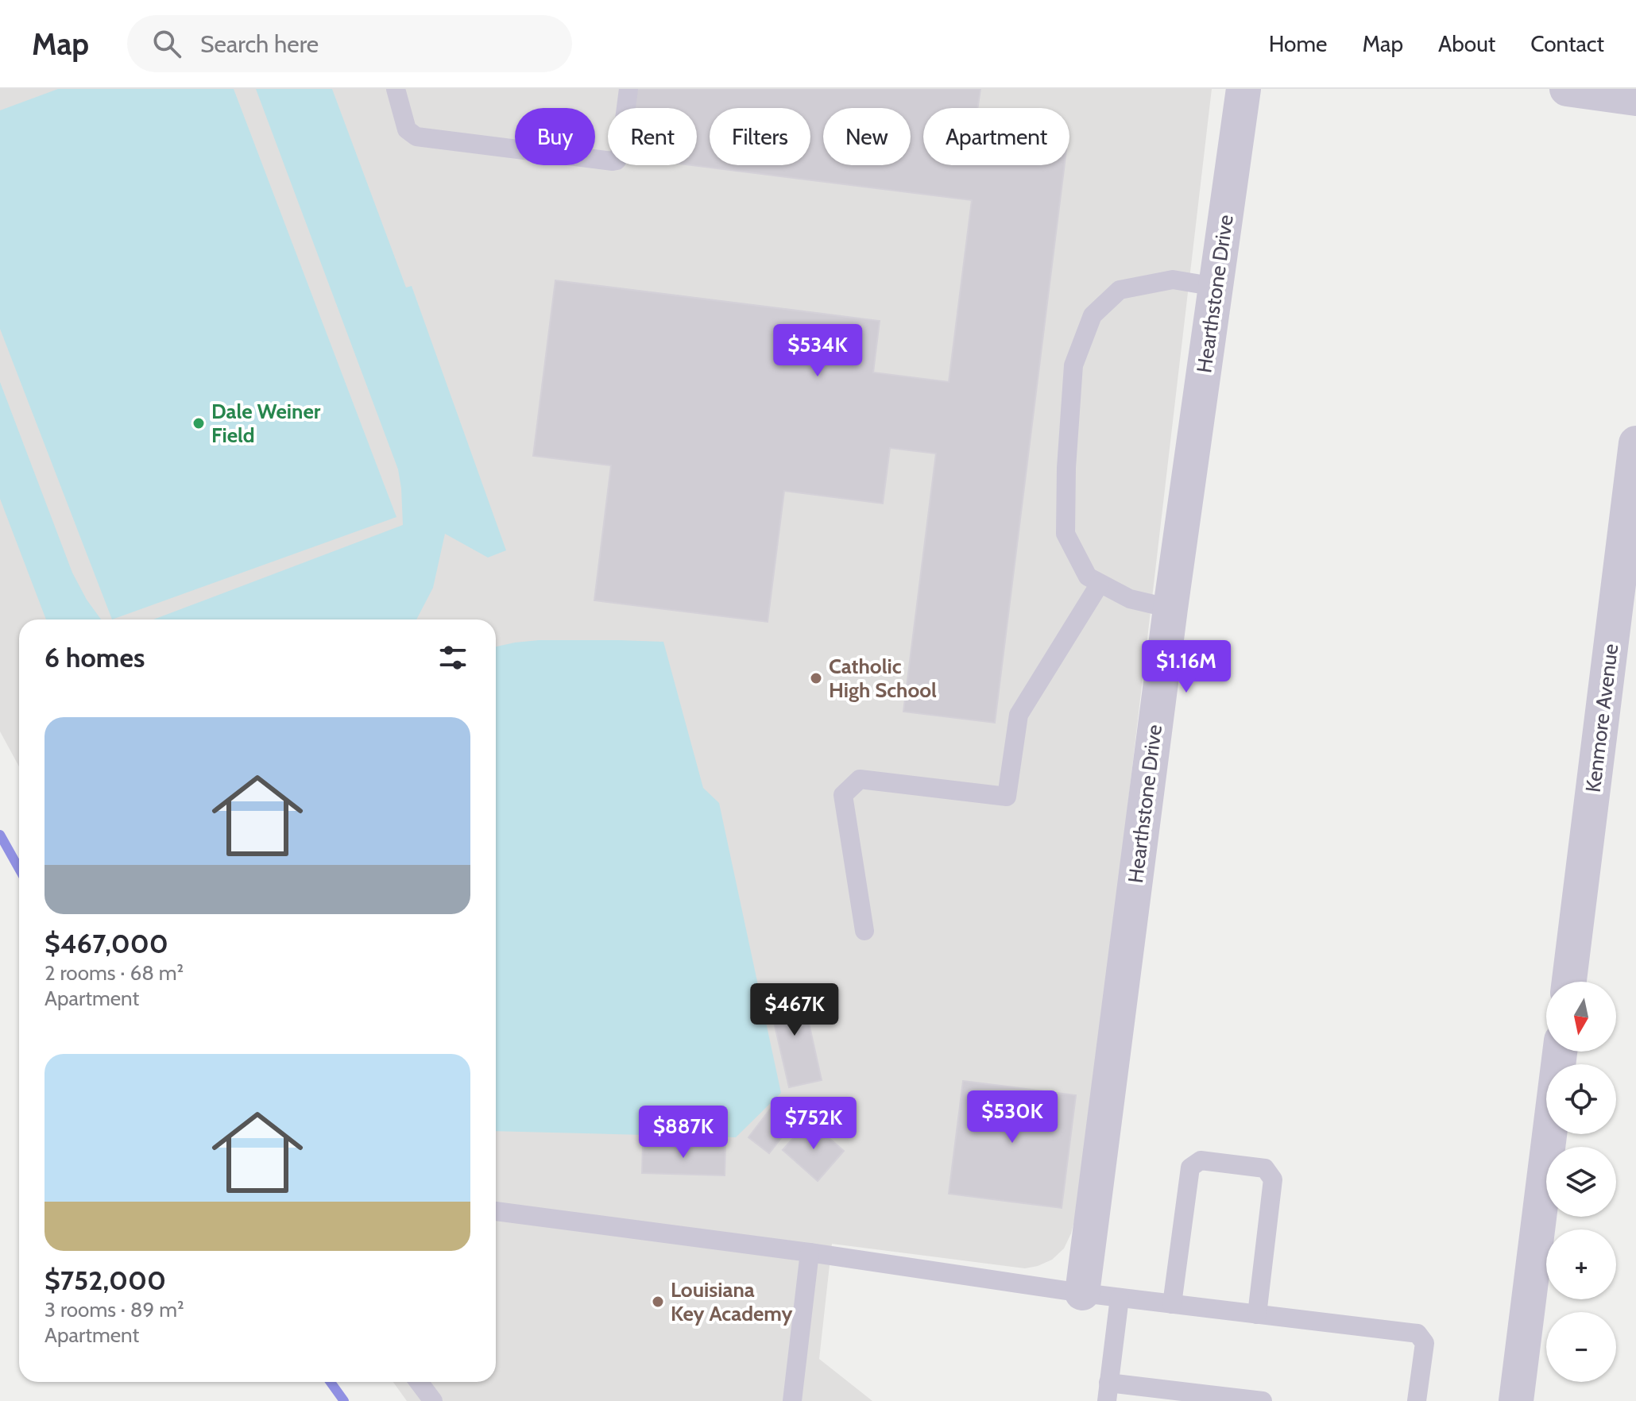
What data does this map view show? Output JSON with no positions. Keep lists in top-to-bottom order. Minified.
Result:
{"streets":{"street":["Hearthstone Drive","Kenmore Avenue"]},"places":["Dale Weiner Field","Catholic High School","Louisiana Key Academy"],"north":"bottom","page":{"header":"Map","search":"Search here","nav":["Home","Map","About","Contact"],"chip":["Buy","Rent","Filters","New","Apartment"],"price":["$534K","$1.16M","$467K","$530K","$752K","$887K"],"heading":"6 homes","list":[{"name":"$467,000","note":"2 rooms · 68 m² · Apartment"},{"name":"$752,000","note":"3 rooms · 89 m² · Apartment"}],"map_buttons":["+","−"]}}
